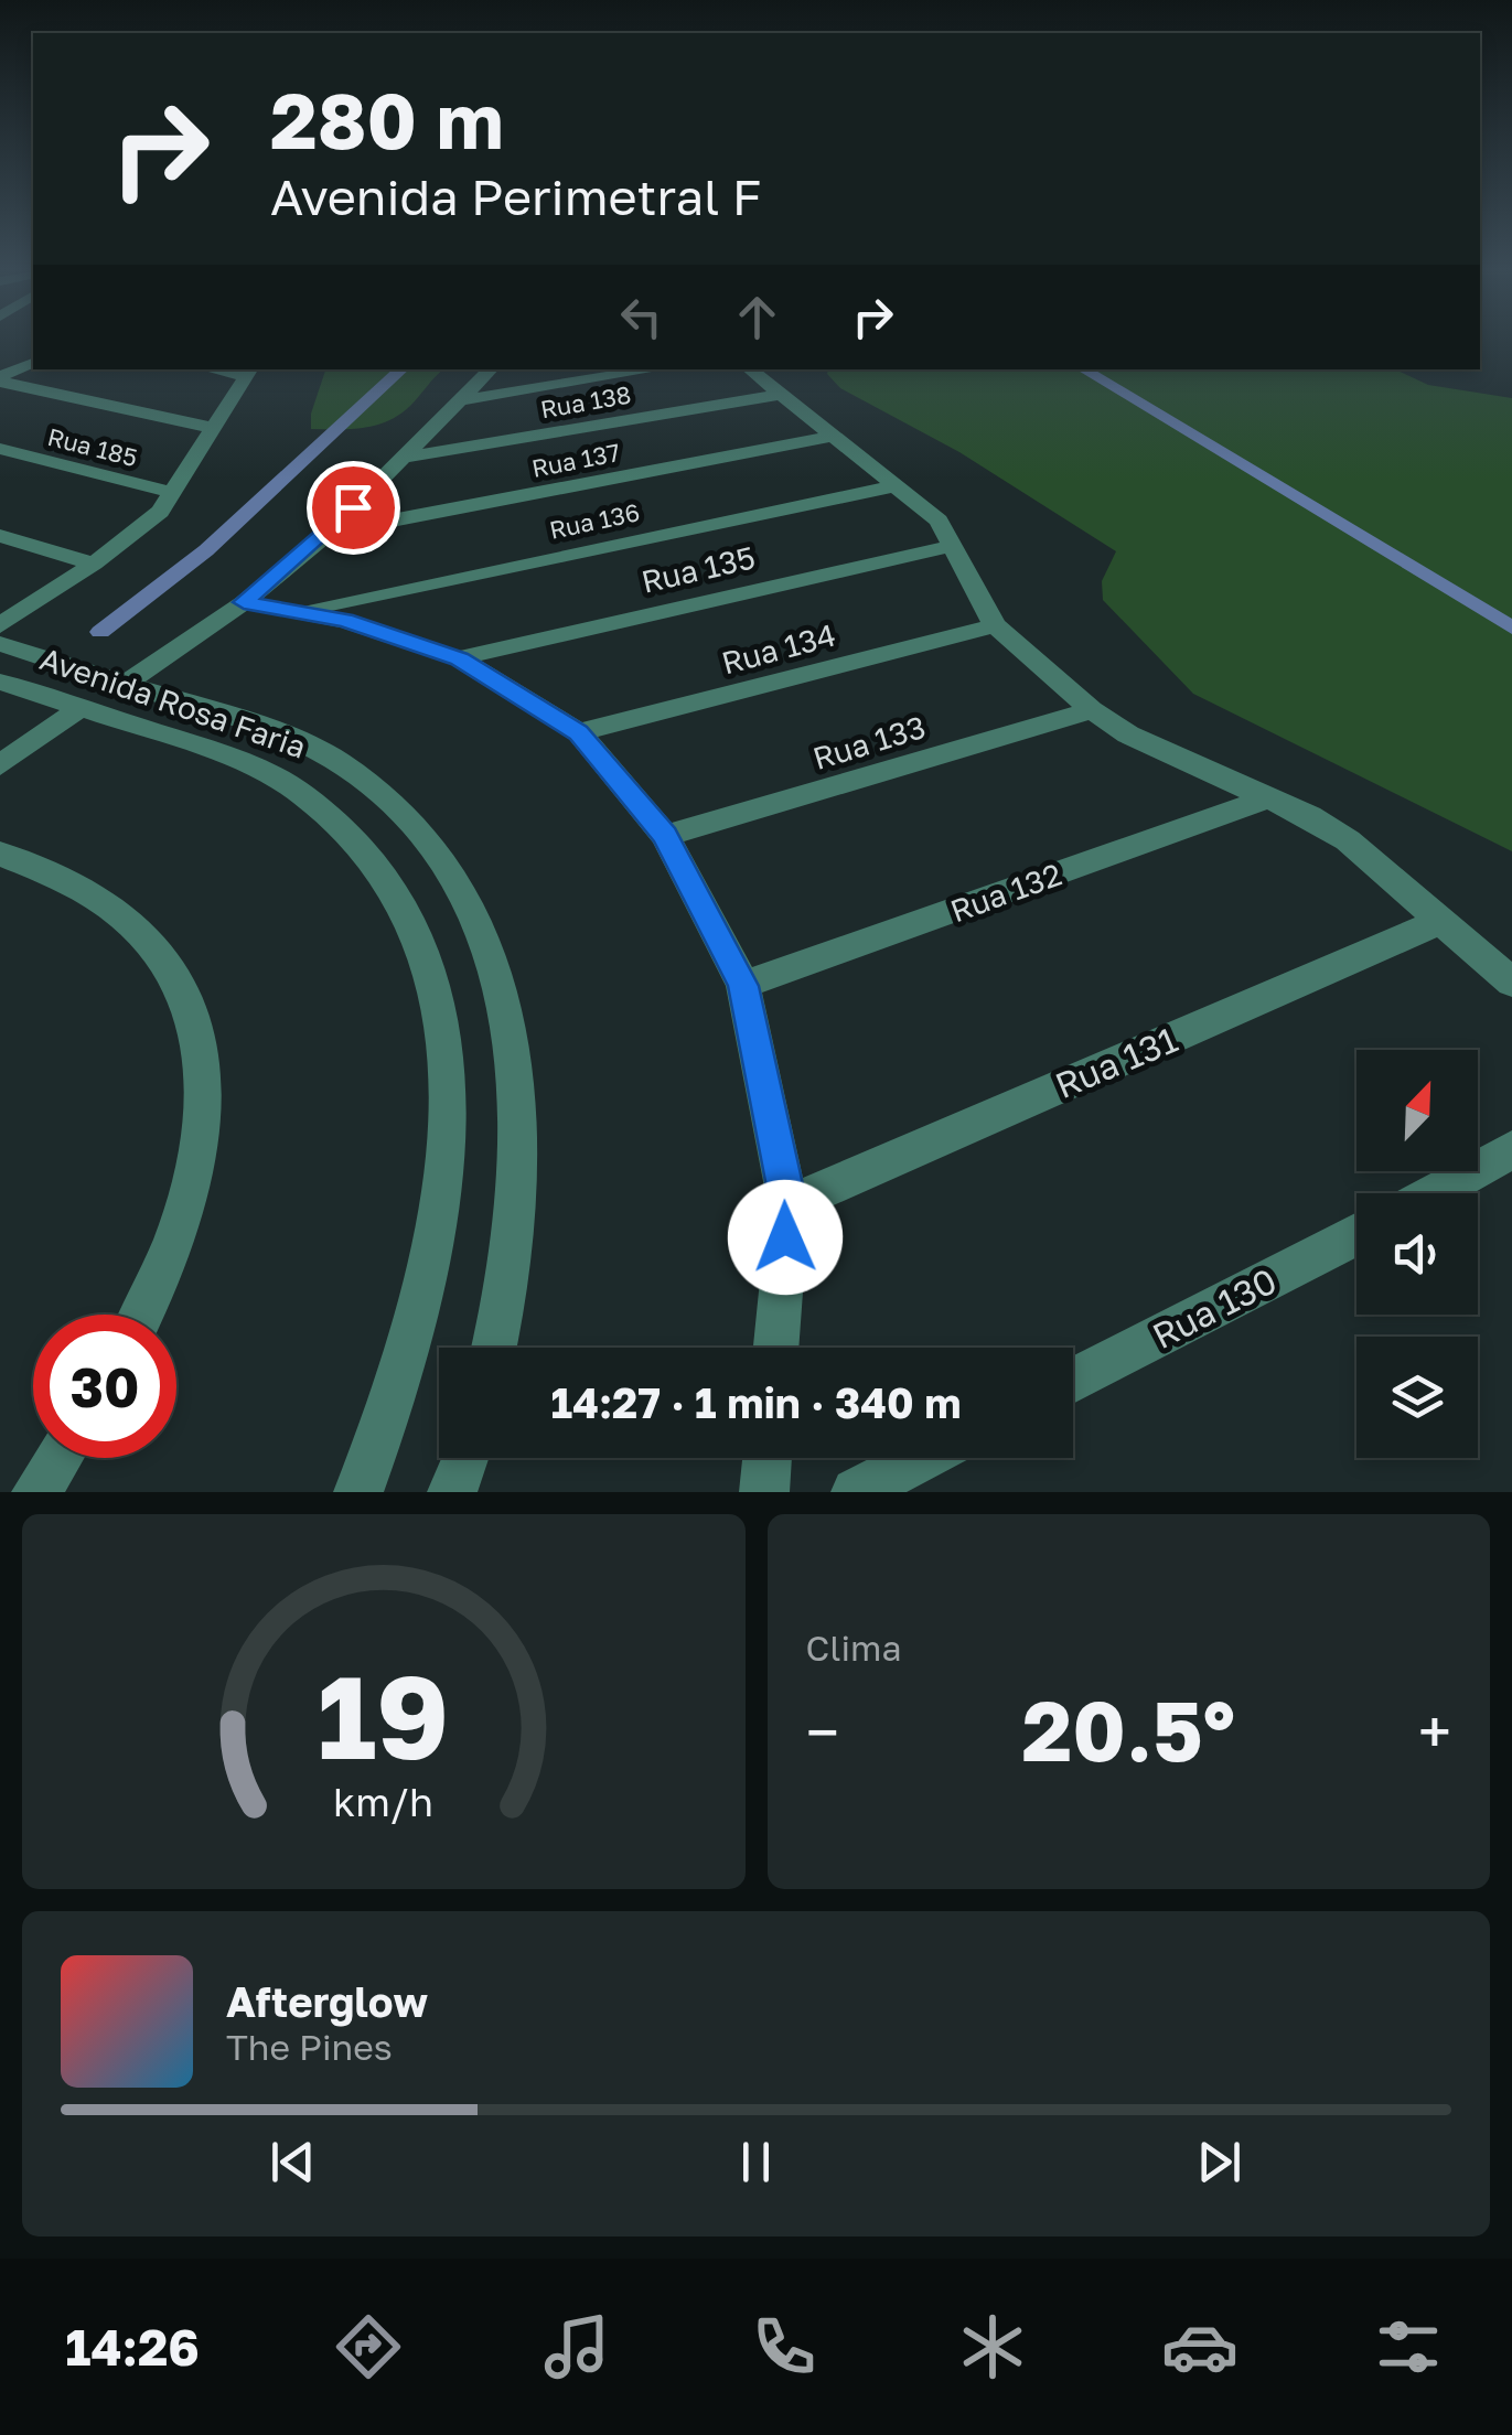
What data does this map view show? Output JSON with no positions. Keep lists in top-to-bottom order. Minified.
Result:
{"streets":{"street":["Rua 138","Rua 185","Rua 137","Rua 136","Rua 135","Rua 134","Avenida Rosa Faria","Rua 133","Rua 132","Rua 131","Rua 130"]},"north":"top right","page":{"turn":["280 m","Avenida Perimetral F"],"limit":"30","trip":"14:27 · 1 min · 340 m","tile":"Clima","heat":["−","20.5°","+"],"song":["Afterglow","The Pines"],"tabs":"14:26","gauge":["19","km/h"]}}
